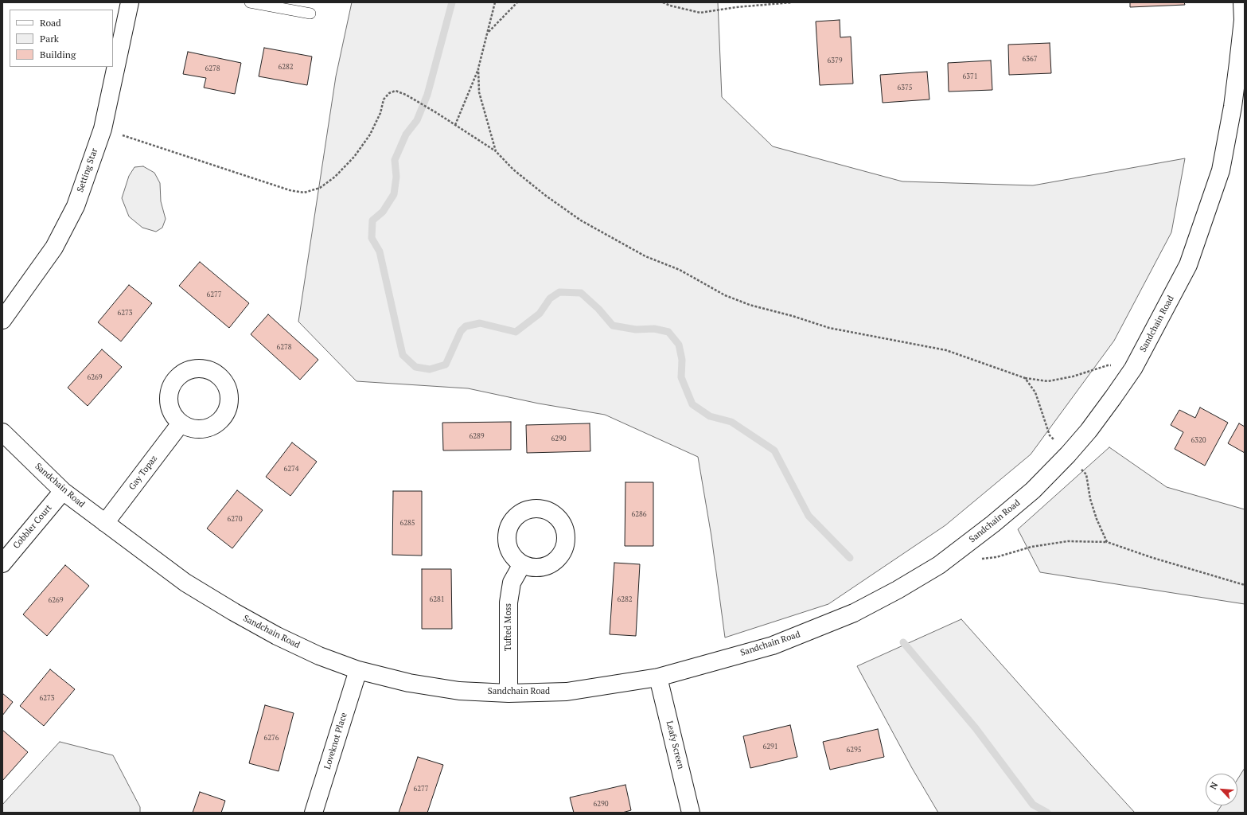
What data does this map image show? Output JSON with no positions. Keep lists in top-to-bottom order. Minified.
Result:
{"streets":{"street":["Setting Star","Sandchain Road","Gay Topaz","Cobbler Court","Tufted Moss","Loveknot Place","Leafy Screen"]},"crossings":[["Sandchain Road","Gay Topaz"],["Sandchain Road","Cobbler Court"],["Sandchain Road","Tufted Moss"],["Sandchain Road","Loveknot Place"],["Sandchain Road","Leafy Screen"]],"house_numbers":["6367","6379","6282","6278","6371","6375","6277","6273","6278","6269","6289","6290","6320","6274","6286","6270","6285","6281","6282","6269","6273","6276","6291","6295","6277","6290"],"legend":["Road","Park","Building"],"north":"top left"}
